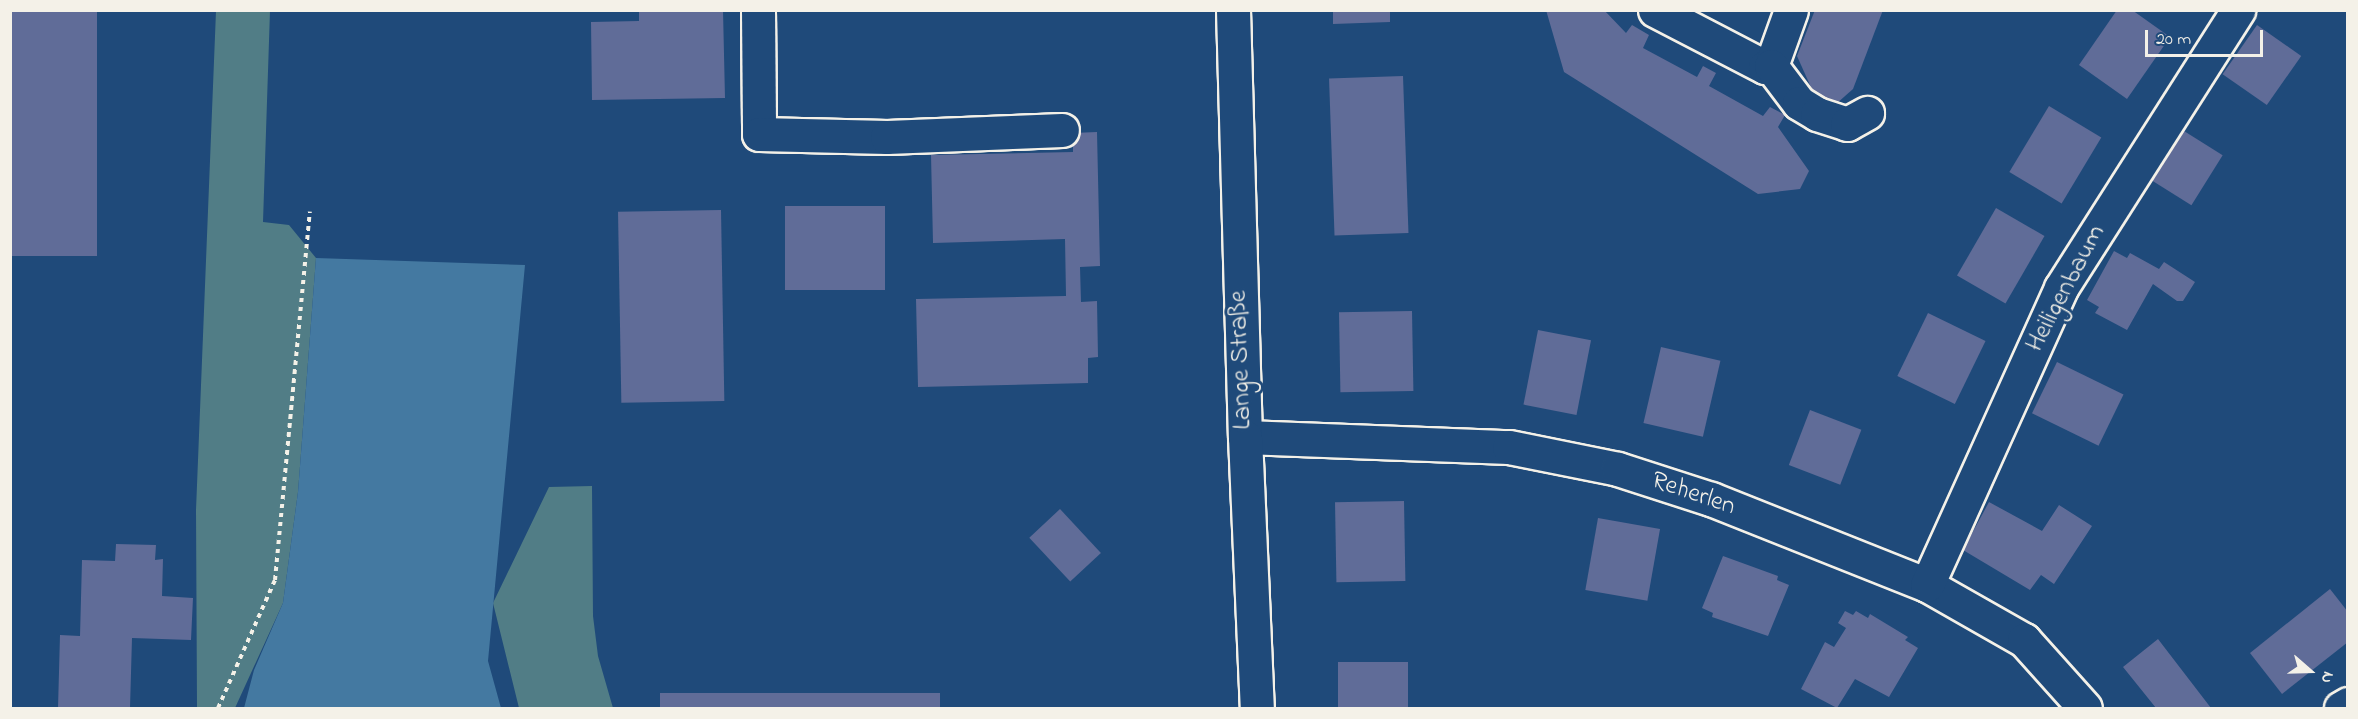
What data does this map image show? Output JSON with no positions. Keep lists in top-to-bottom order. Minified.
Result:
{"streets":{"street":["Heiligenbaum","Lange Straße","Reherlen"]},"crossings":[["Heiligenbaum","Reherlen"],["Lange Straße","Reherlen"]],"scale_bar":"20 m","north":"right"}
